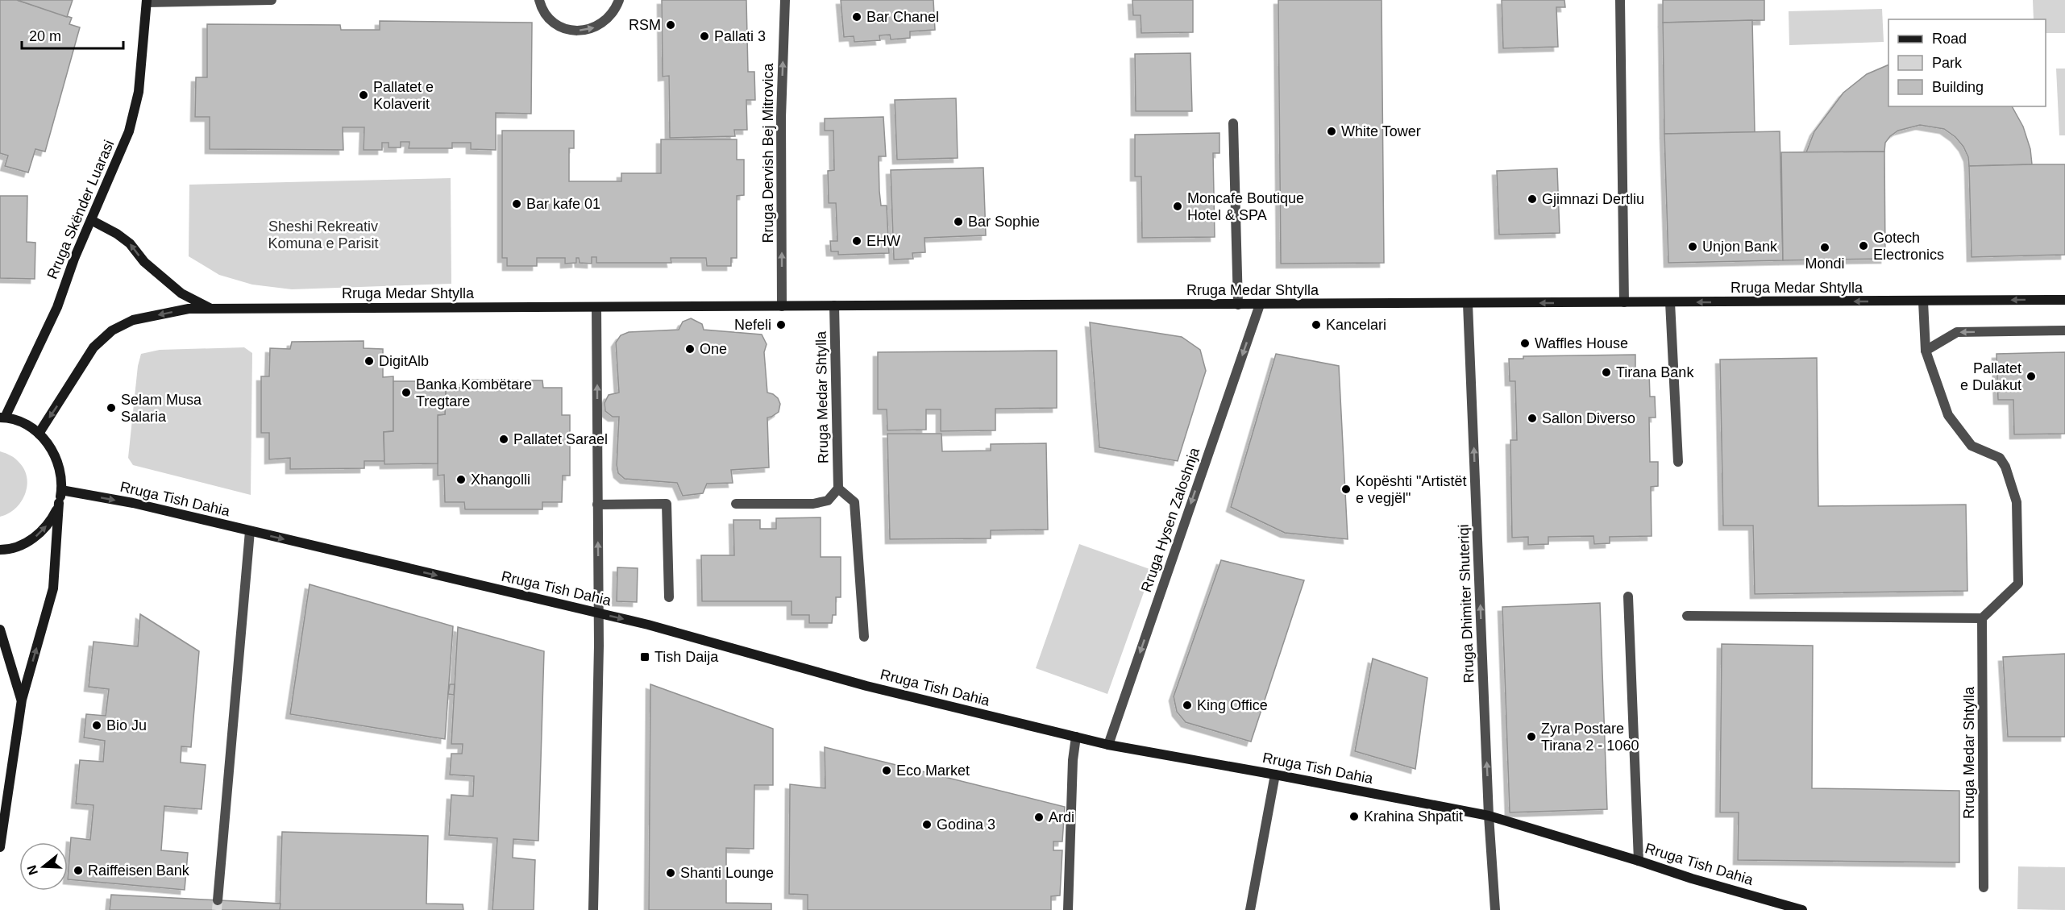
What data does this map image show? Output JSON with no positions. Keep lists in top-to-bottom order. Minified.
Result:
{"streets":{"street":["Rruga Dervish Bej Mitrovica","Rruga Skënder Luarasi","Rruga Medar Shtylla","Rruga Tish Dahia","Rruga Hysen Zaloshnja","Rruga Dhimiter Shuteriqi"]},"crossings":[["Rruga Dervish Bej Mitrovica","Rruga Medar Shtylla"],["Rruga Medar Shtylla","Rruga Hysen Zaloshnja"],["Rruga Medar Shtylla","Rruga Dhimiter Shuteriqi"],["Rruga Tish Dahia","Rruga Hysen Zaloshnja"],["Rruga Tish Dahia","Rruga Dhimiter Shuteriqi"]],"one_way":["Rruga Dervish Bej Mitrovica","Rruga Tish Dahia","Rruga Hysen Zaloshnja","Rruga Dhimiter Shuteriqi"],"parks":["Sheshi Rekreativ Komuna e Parisit"],"places":{"other":["Bar Chanel","RSM","Pallati 3","Pallatet e Kolaverit","White Tower","Gjimnazi Dertliu","Bar kafe 01","Moncafe Boutique Hotel & SPA","Bar Sophie","EHW","Gotech Electronics","Unjon Bank","Mondi","Nefeli","Kancelari","Waffles House","One","DigitAlb","Tirana Bank","Pallatet e Dulakut","Banka Kombëtare Tregtare","Selam Musa Salaria","Sallon Diverso","Pallatet Sarael","Xhangolli","Kopështi \"Artistët e vegjël\"","King Office","Bio Ju","Zyra Postare Tirana 2 - 1060","Eco Market","Krahina Shpatit","Ardi","Godina 3","Raiffeisen Bank","Shanti Lounge"],"transit":["Tish Daija"]},"legend":["Road","Park","Building"],"scale_bar":"20 m","north":"left"}
